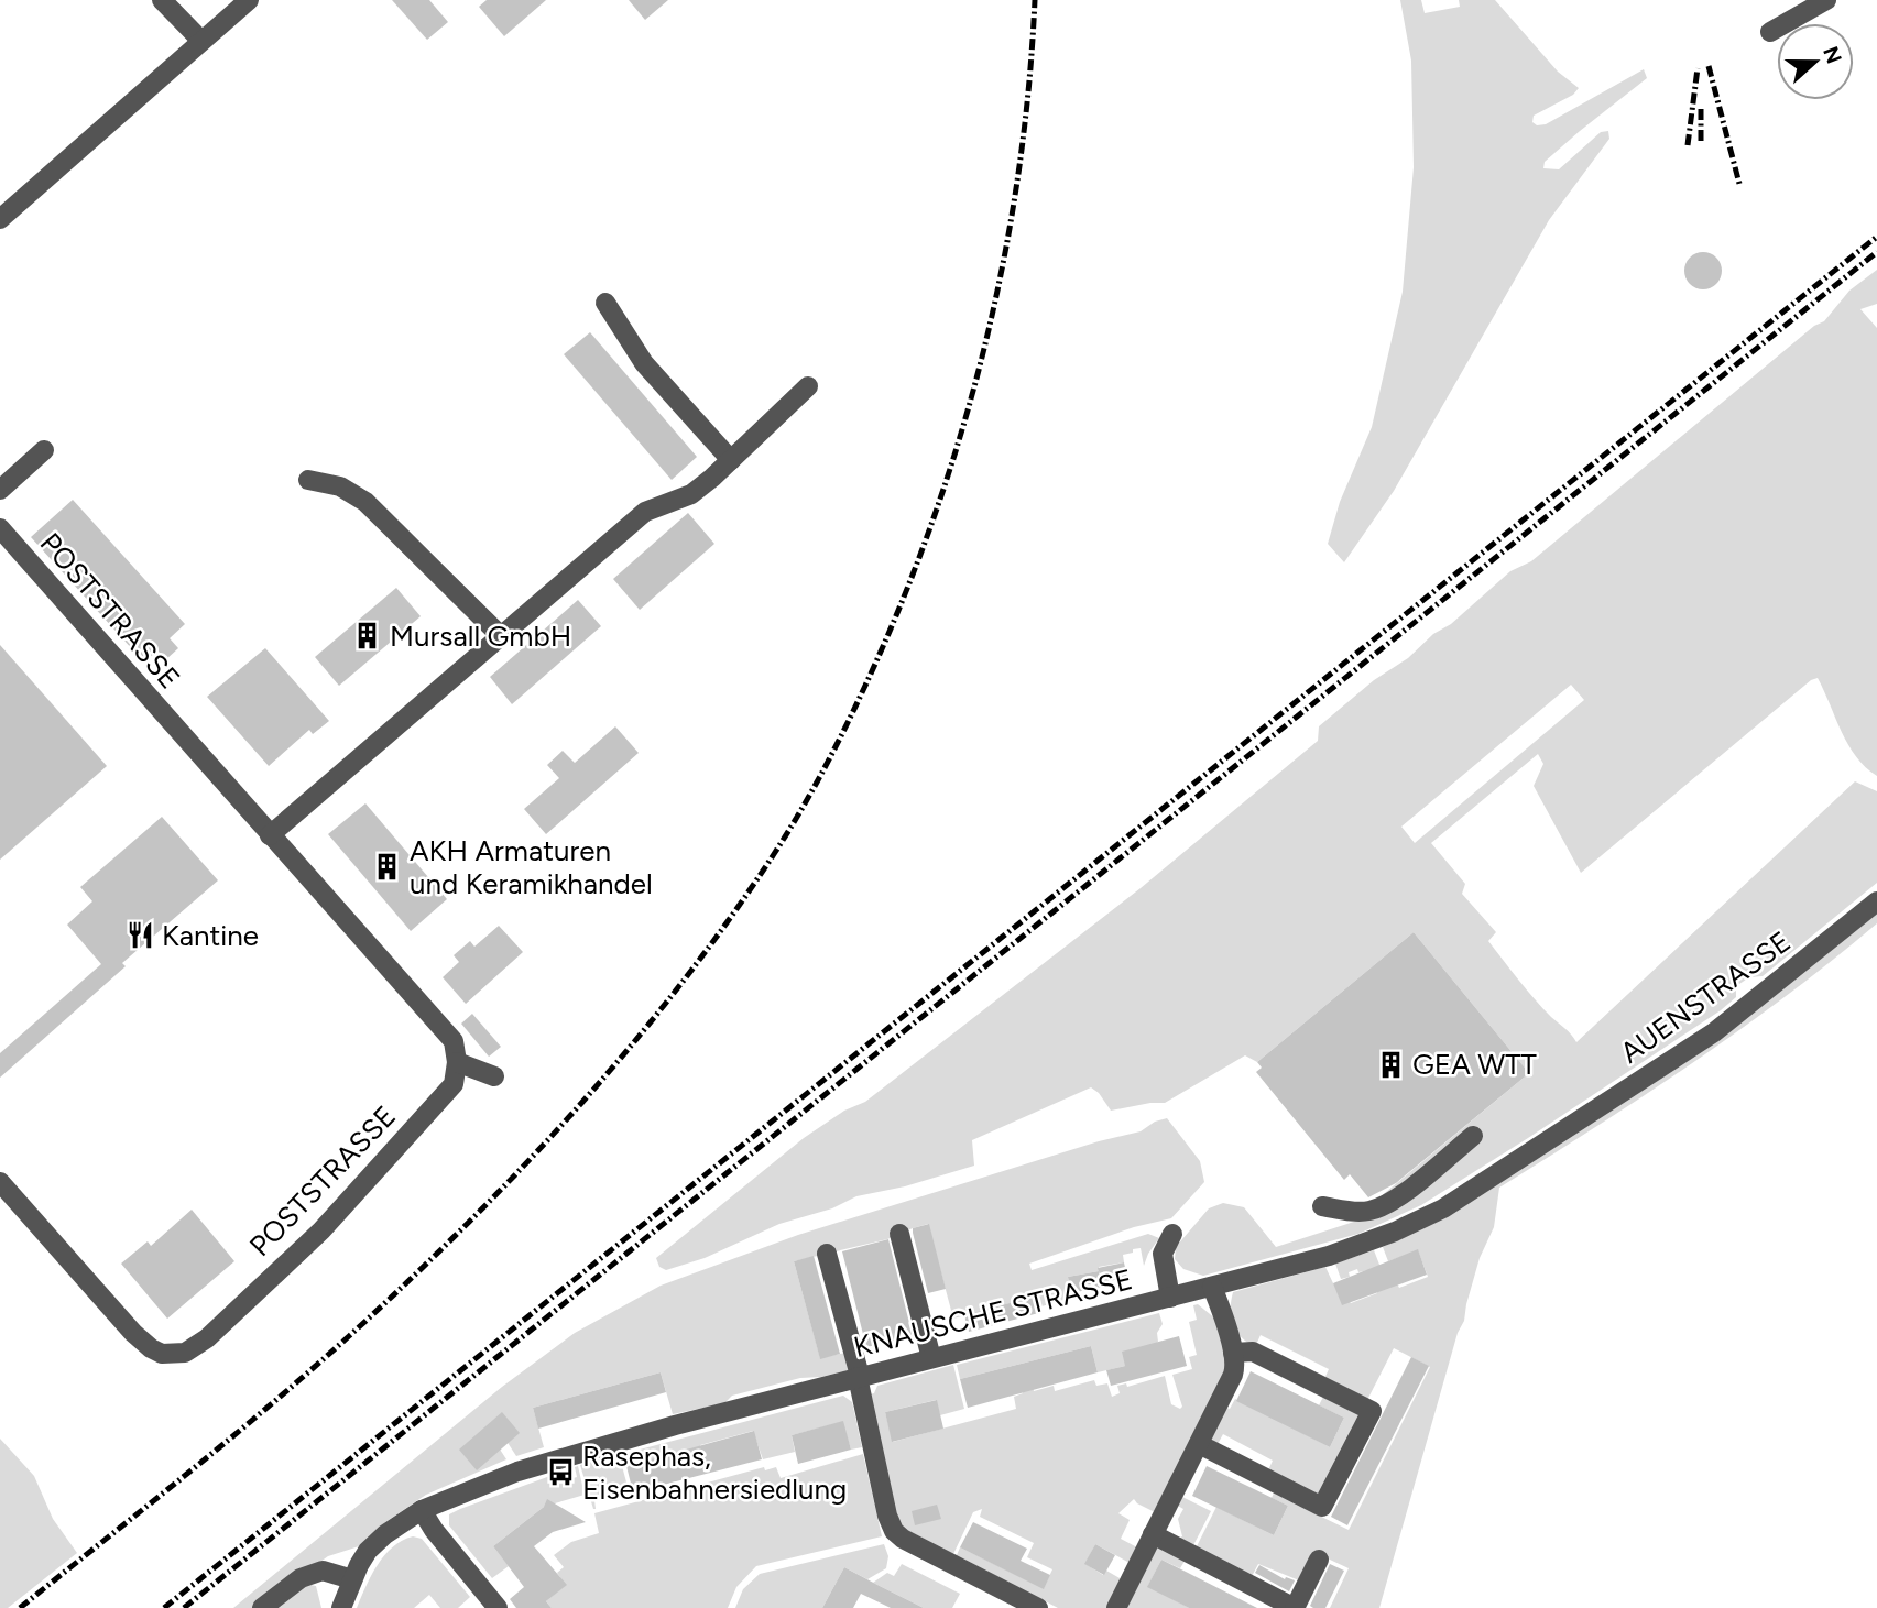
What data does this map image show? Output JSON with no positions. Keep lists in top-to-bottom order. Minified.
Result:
{"streets":{"street":["POSTSTRASSE","AUENSTRASSE","KNAUSCHE STRASSE"]},"crossings":[["AUENSTRASSE","KNAUSCHE STRASSE"]],"places":{"building":["Mursall GmbH","AKH Armaturen und Keramikhandel","GEA WTT"],"restaurant":["Kantine"],"bus stop":["Rasephas, Eisenbahnersiedlung"]},"north":"right"}
